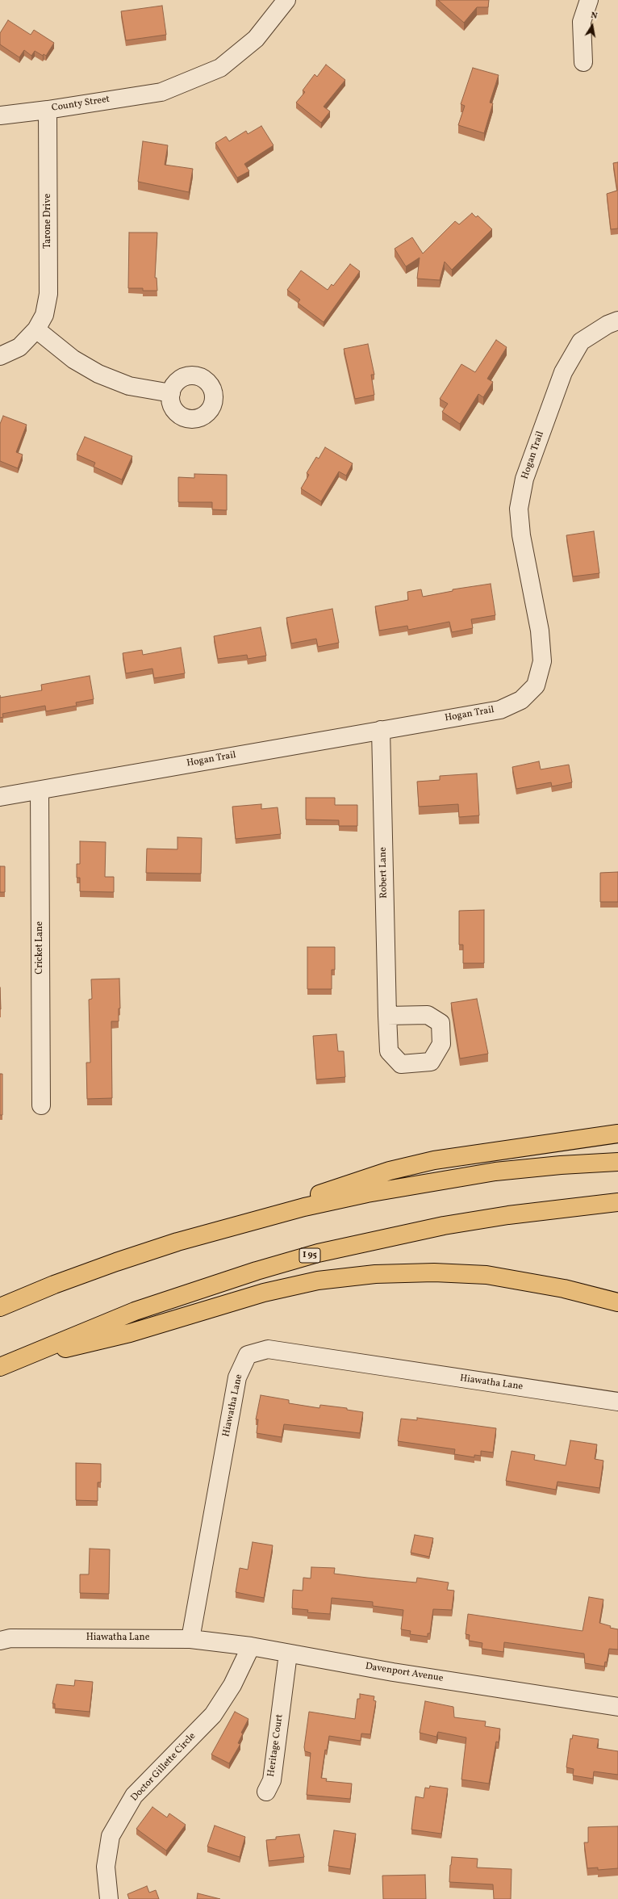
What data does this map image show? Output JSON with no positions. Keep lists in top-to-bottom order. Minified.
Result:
{"streets":{"highway":["I 95"],"street":["County Street","Tarone Drive","Hogan Trail","Robert Lane","Cricket Lane","Hiawatha Lane","Davenport Avenue","Heritage Court","Doctor Gillette Circle"]},"crossings":[["County Street","Tarone Drive"],["Hogan Trail","Robert Lane"],["Hogan Trail","Cricket Lane"],["Hiawatha Lane","Davenport Avenue"],["Davenport Avenue","Heritage Court"],["Davenport Avenue","Doctor Gillette Circle"]],"north":"top"}
